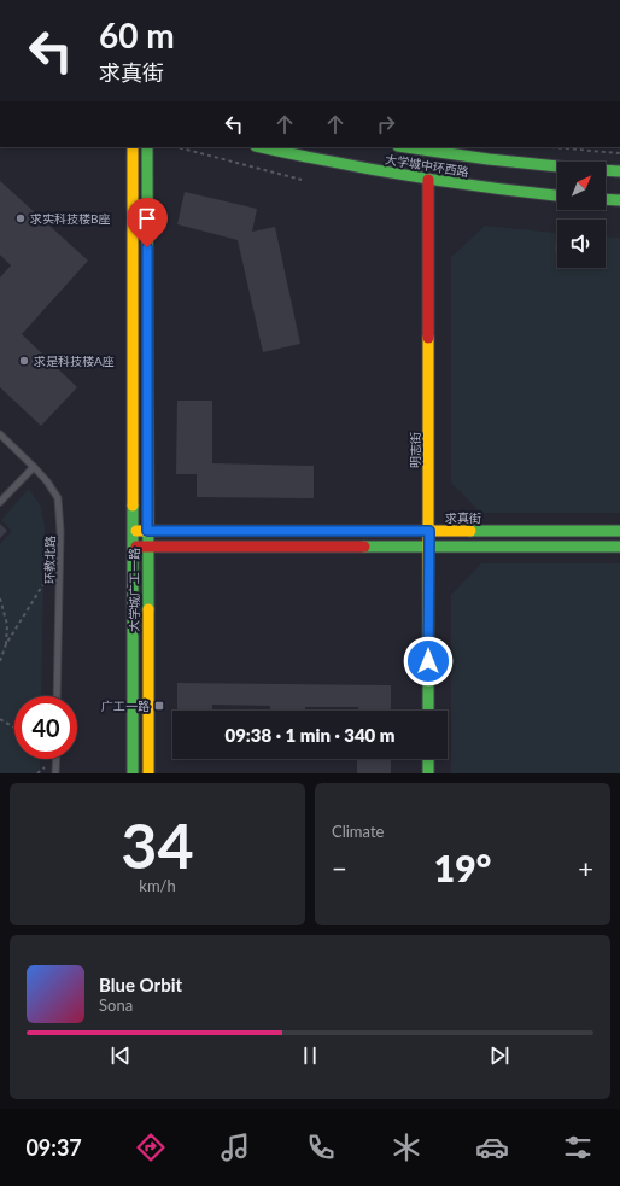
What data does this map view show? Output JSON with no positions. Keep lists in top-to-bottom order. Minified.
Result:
{"streets":{"main road":["大学城中环西路","明志街","求真街","大学城广工一路"],"lane":["环教北路"]},"crossings":[["大学城中环西路","明志街"],["明志街","求真街"],["求真街","大学城广工一路"]],"places":{"other":["求实科技楼B座","求是科技楼A座"],"transit":["广工一路"]},"north":"top right","page":{"turn":["60 m","求真街"],"limit":"40","trip":"09:38 · 1 min · 340 m","tile":[["34","km/h"],"Climate"],"heat":["−","19°","+"],"song":["Blue Orbit","Sona"],"tabs":"09:37"}}
